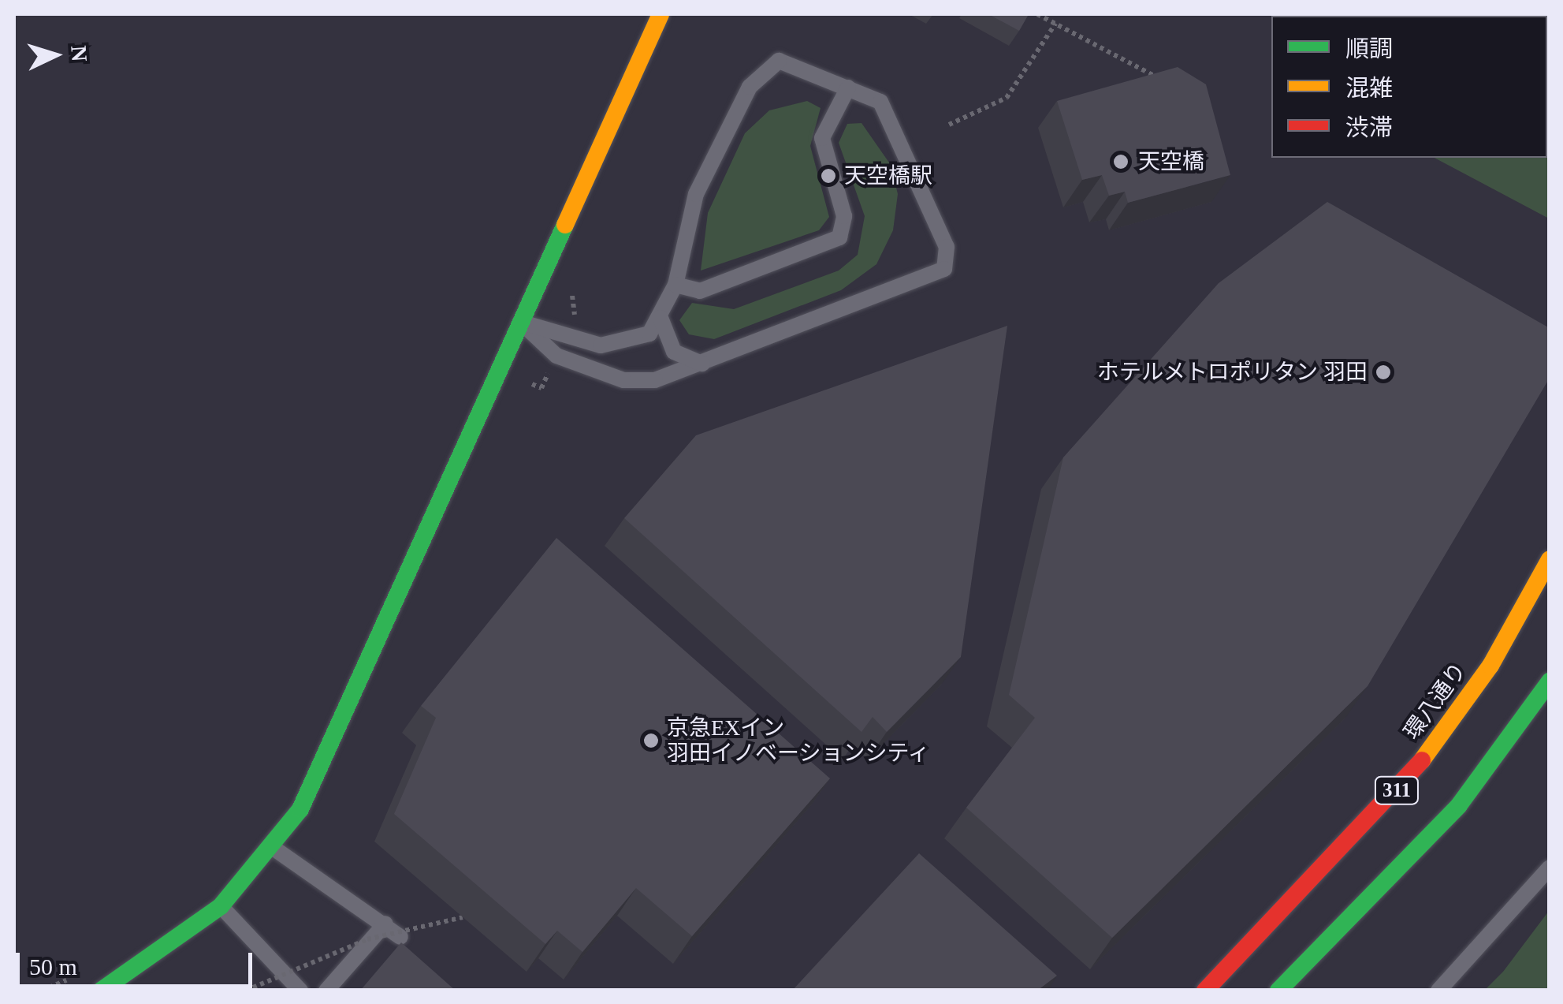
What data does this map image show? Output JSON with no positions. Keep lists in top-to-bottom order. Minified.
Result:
{"streets":{"street":["環八通り","311"]},"places":["天空橋","天空橋駅","ホテルメトロポリタン 羽田","京急EXイン 羽田イノベーションシティ"],"legend":["順調","混雑","渋滞"],"scale_bar":"50 m","north":"right"}
